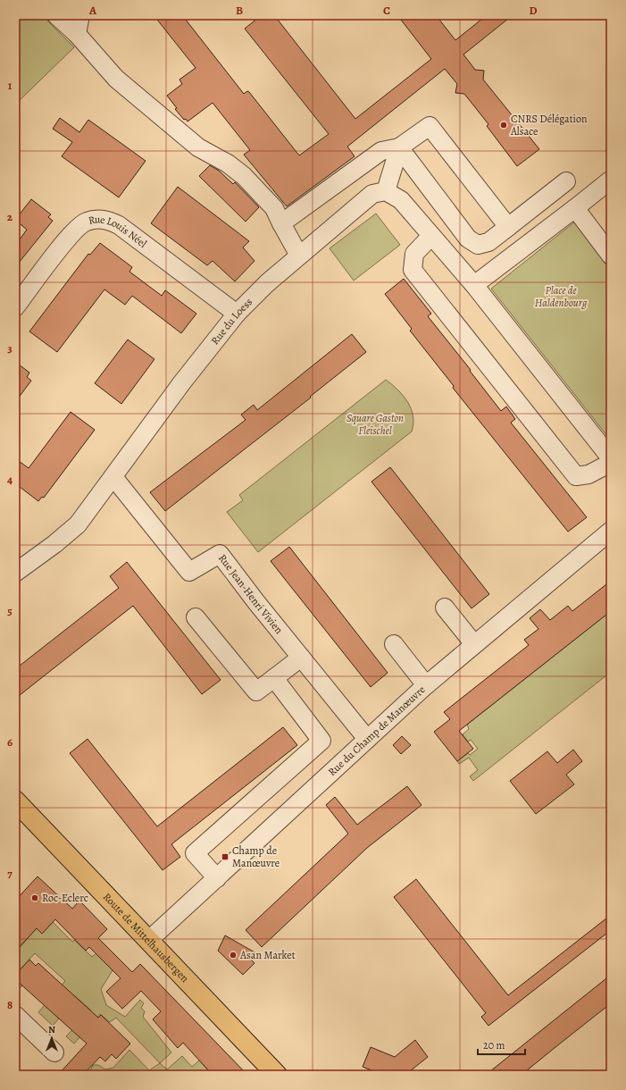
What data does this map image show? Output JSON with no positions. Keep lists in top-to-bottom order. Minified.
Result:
{"streets":{"main road":["Route de Mittelhausbergen"],"street":["Rue Louis Néel","Rue du Loess","Rue Jean-Henri Vivien","Rue du Champ de Manœuvre"]},"crossings":[["Rue Louis Néel","Rue du Loess"],["Rue du Loess","Rue Jean-Henri Vivien"],["Rue Jean-Henri Vivien","Rue du Champ de Manœuvre"],["Rue du Champ de Manœuvre","Route de Mittelhausbergen"]],"parks":["Place de Haldenbourg","Square Gaston Fleischel"],"places":{"other":["CNRS Délégation Alsace","Roc-Eclerc","Asan Market"],"transit":["Champ de Manœuvre"]},"scale_bar":"20 m","north":"top","grid":{"columns":["A","B","C","D"],"rows":["1","2","3","4","5","6","7","8"]}}
